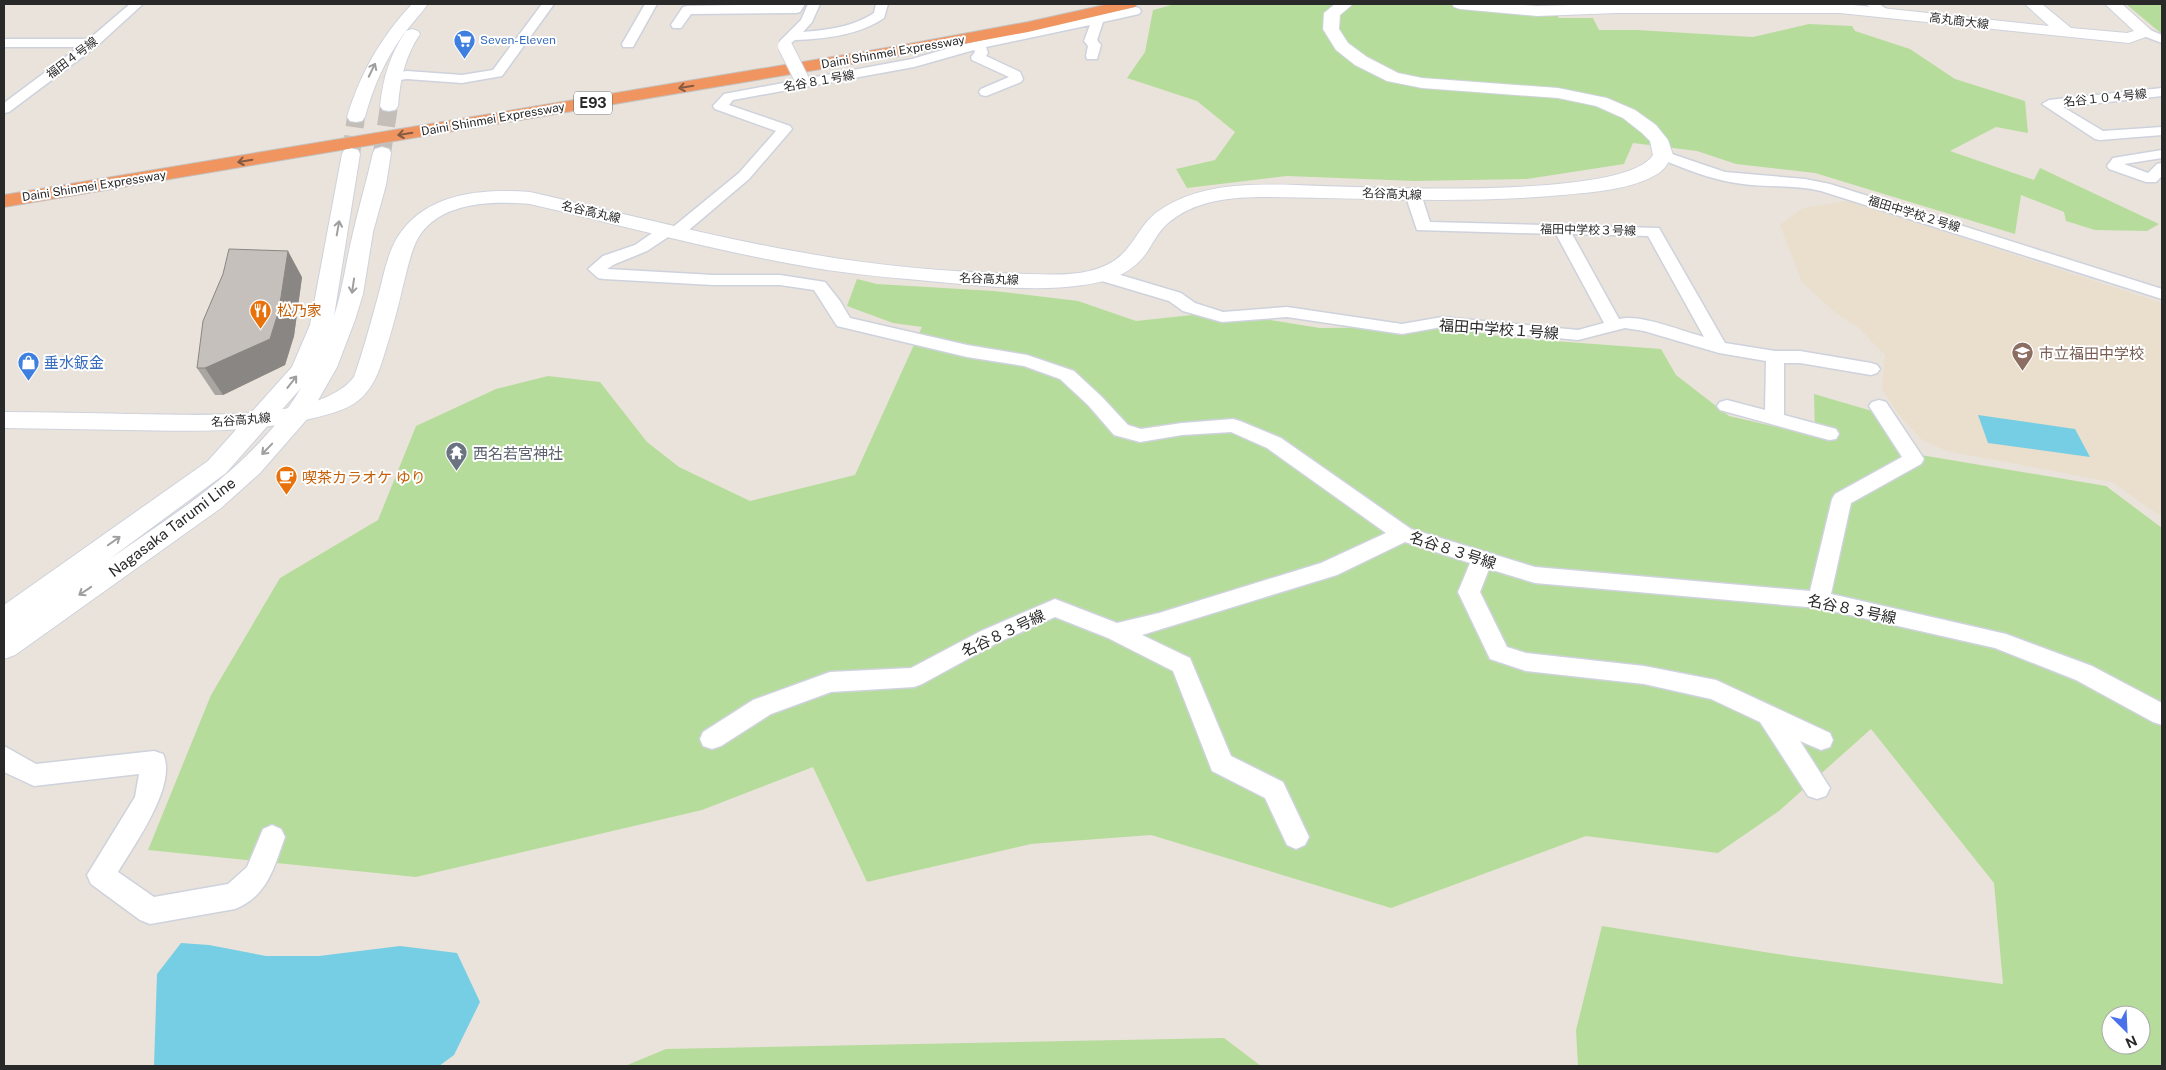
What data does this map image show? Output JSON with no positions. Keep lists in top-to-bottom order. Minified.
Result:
{"streets":{"highway":["Daini Shinmei Expressway","E93"],"street":["高丸商大線","福田４号線","名谷８１号線","名谷１０４号線","名谷高丸線","福田中学校２号線","福田中学校３号線","福田中学校１号線","Nagasaka Tarumi Line","名谷８３号線"]},"crossings":[["Daini Shinmei Expressway","名谷８１号線"],["名谷８１号線","名谷高丸線"],["名谷８１号線","名谷８３号線"],["名谷高丸線","福田中学校２号線"],["名谷高丸線","福田中学校３号線"],["名谷高丸線","福田中学校１号線"],["名谷高丸線","Nagasaka Tarumi Line"],["福田中学校３号線","福田中学校１号線"]],"places":{"supermarket":["Seven-Eleven"],"restaurant":["松乃家"],"school or university":["市立福田中学校"],"shop":["垂水鈑金"],"temple":["西名若宮神社"],"cafe":["喫茶カラオケ ゆり"]},"north":"bottom right"}
